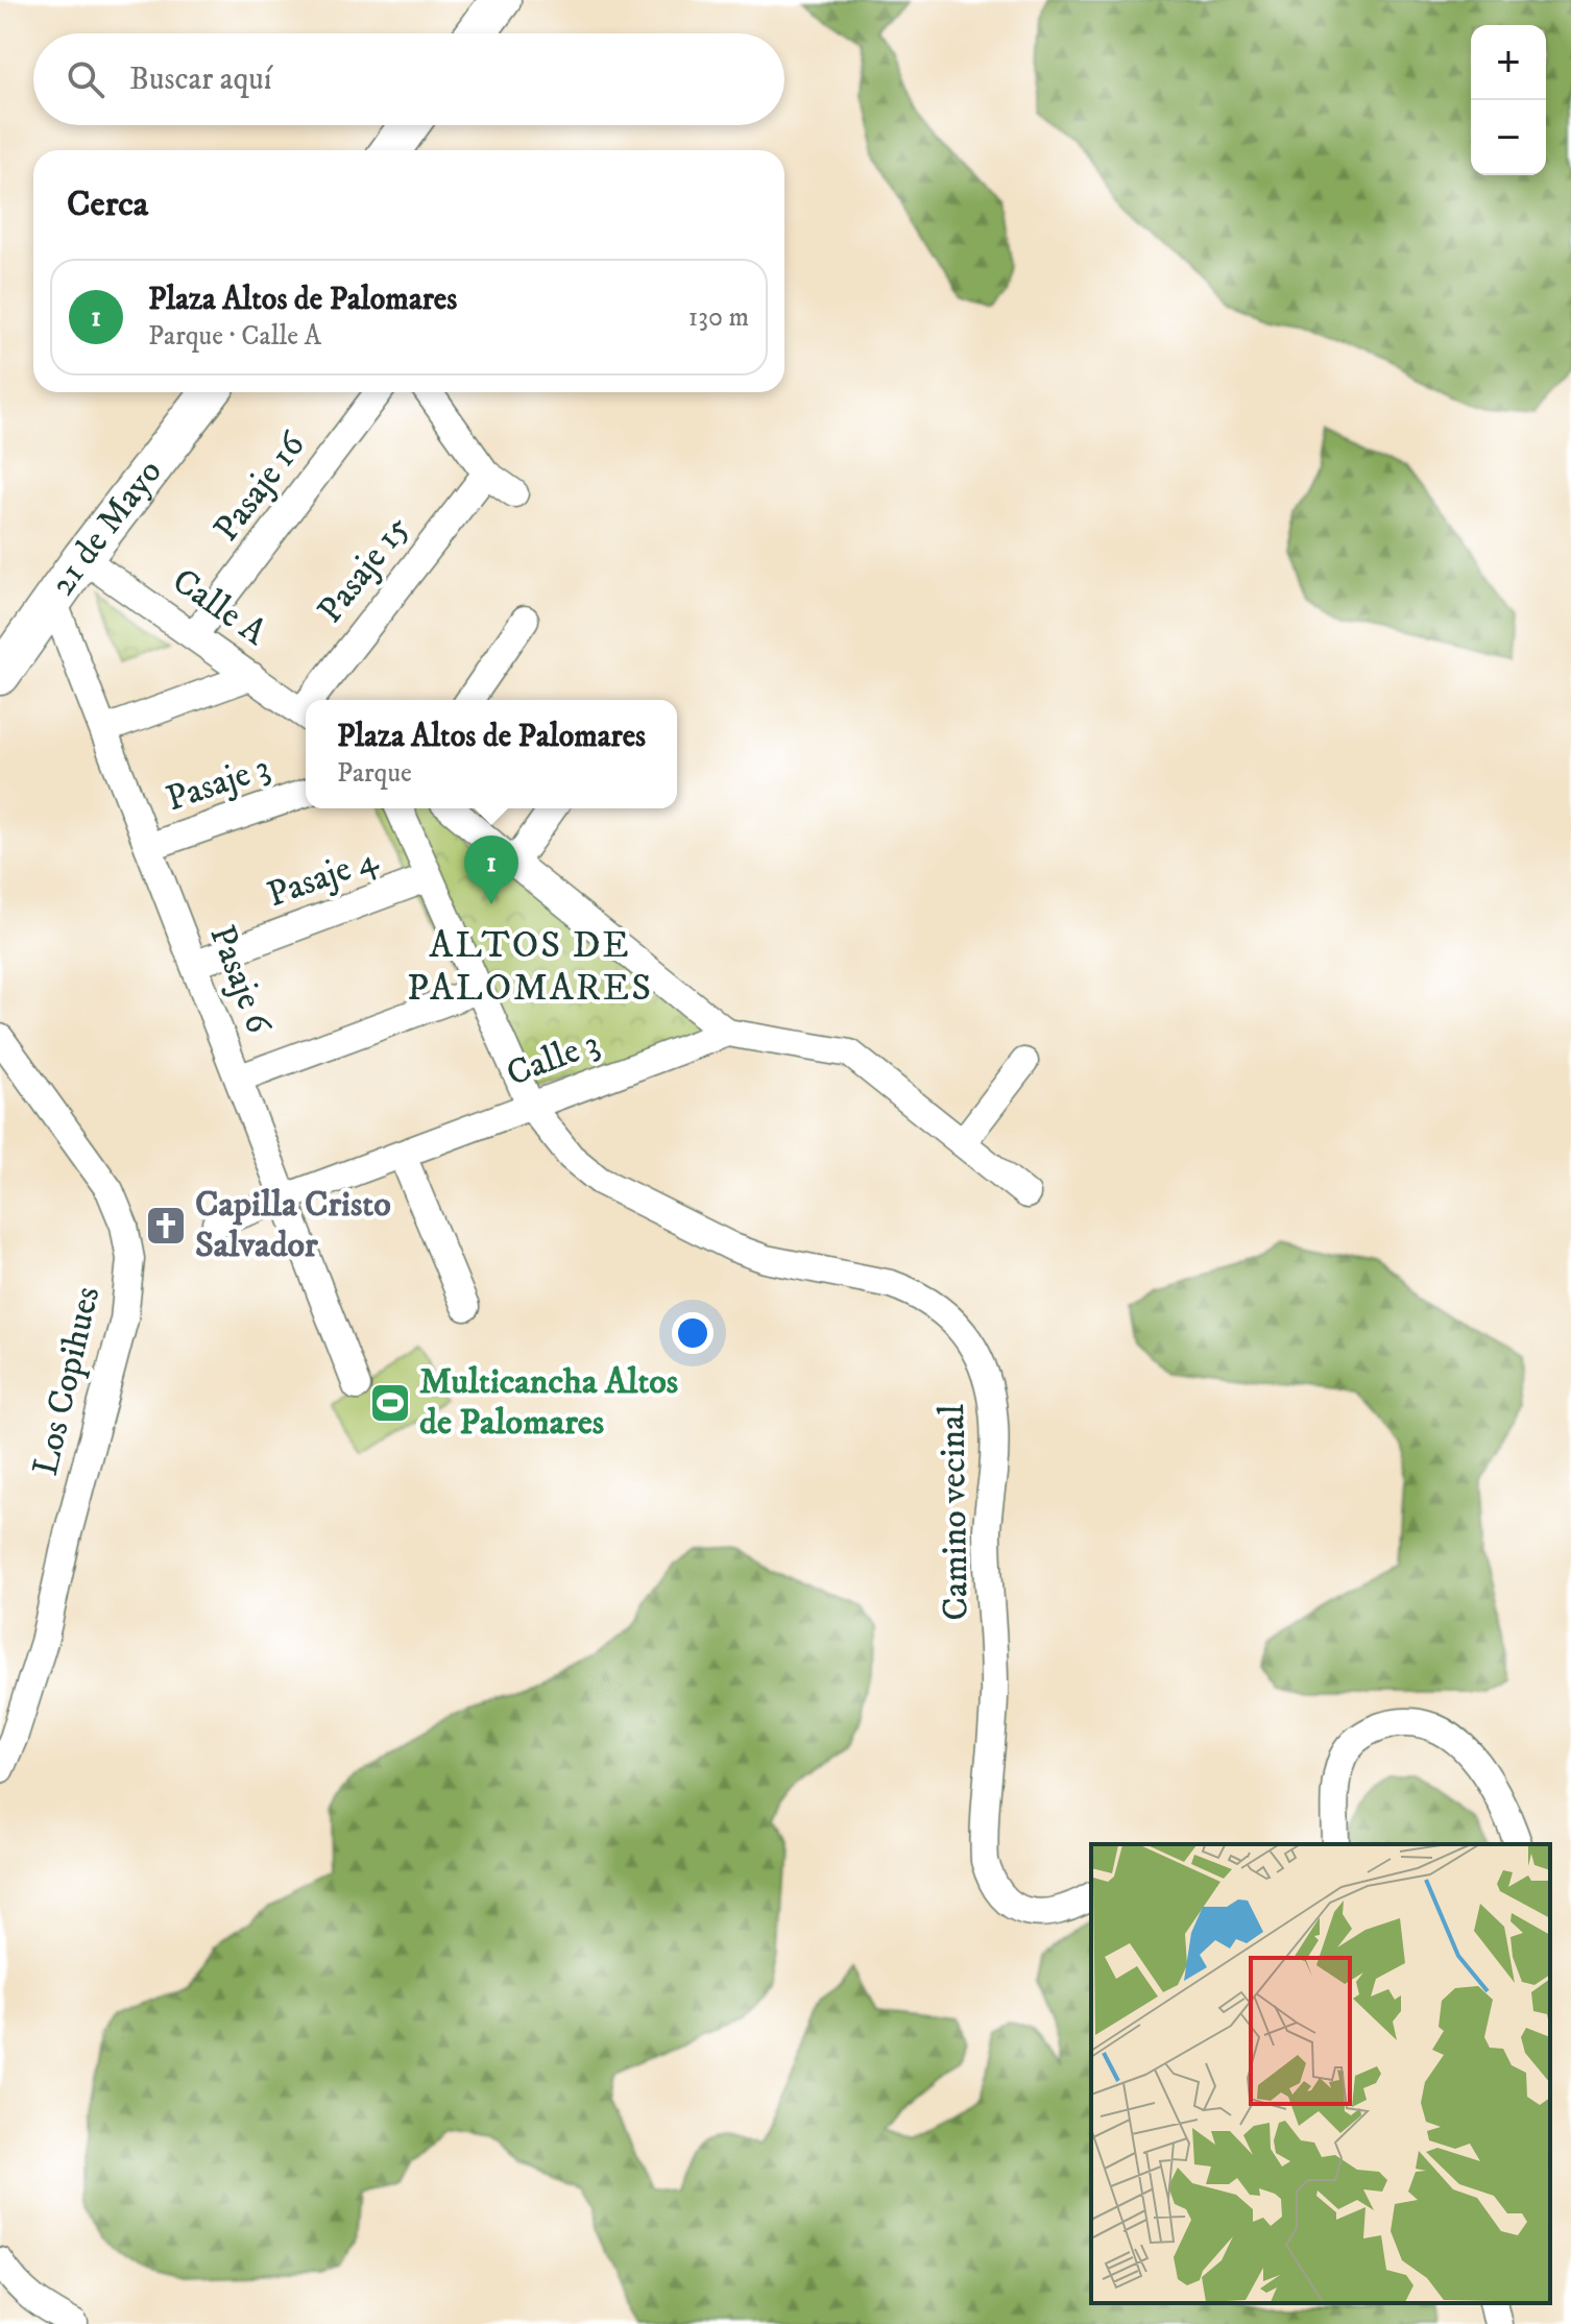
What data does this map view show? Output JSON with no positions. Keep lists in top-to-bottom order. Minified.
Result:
{"streets":{"street":["Pasaje 16","21 de Mayo","Pasaje 15","Calle A","Pasaje 3","Pasaje 4","Pasaje 6","Calle 3","Los Copihues","Camino vecinal"]},"crossings":[["Pasaje 16","Calle A"],["21 de Mayo","Calle A"],["21 de Mayo","Pasaje 6"],["Pasaje 3","Pasaje 6"],["Pasaje 4","Pasaje 6"],["Pasaje 6","Calle 3"],["Calle 3","Camino vecinal"]],"districts":["ALTOS DE PALOMARES"],"places":{"church":["Capilla Cristo Salvador"],"sports":["Multicancha Altos de Palomares"]},"page":{"map_buttons":["+","−"],"search":"Buscar aquí","heading":"Cerca","list":[{"mark":"1","name":"Plaza Altos de Palomares","note":"Parque · Calle A","value":"130 m"}],"popup":["Plaza Altos de Palomares","Parque"],"pins":"1"}}
